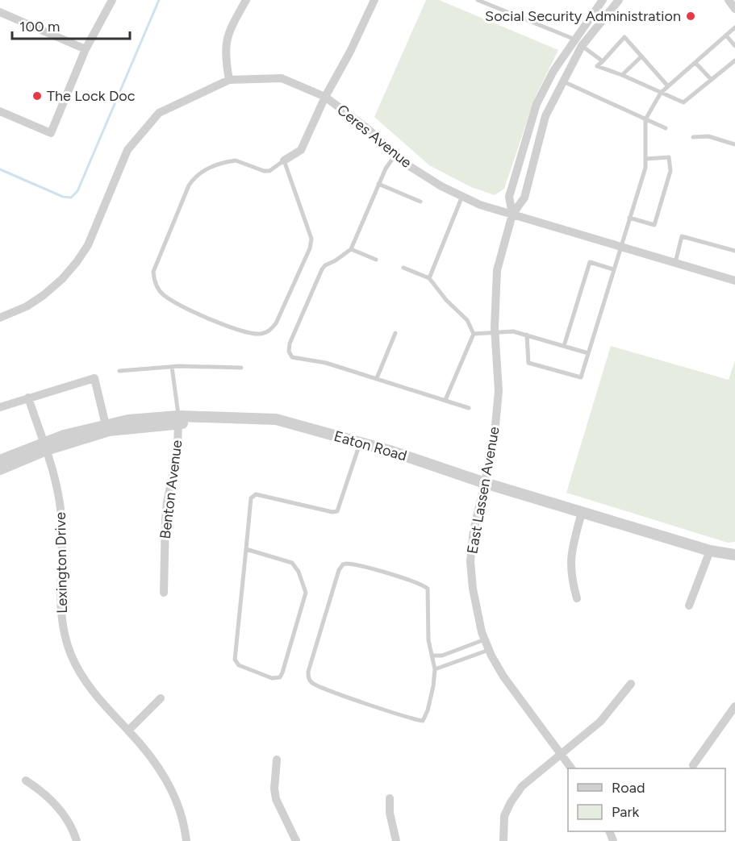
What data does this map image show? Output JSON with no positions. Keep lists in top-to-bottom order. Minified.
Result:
{"streets":{"street":["Ceres Avenue","Eaton Road","Benton Avenue","East Lassen Avenue","Lexington Drive"]},"crossings":[["Ceres Avenue","East Lassen Avenue"],["Eaton Road","Benton Avenue"],["Eaton Road","East Lassen Avenue"],["Eaton Road","Lexington Drive"]],"places":["Social Security Administration","The Lock Doc"],"legend":["Road","Park"],"scale_bar":"100 m"}
